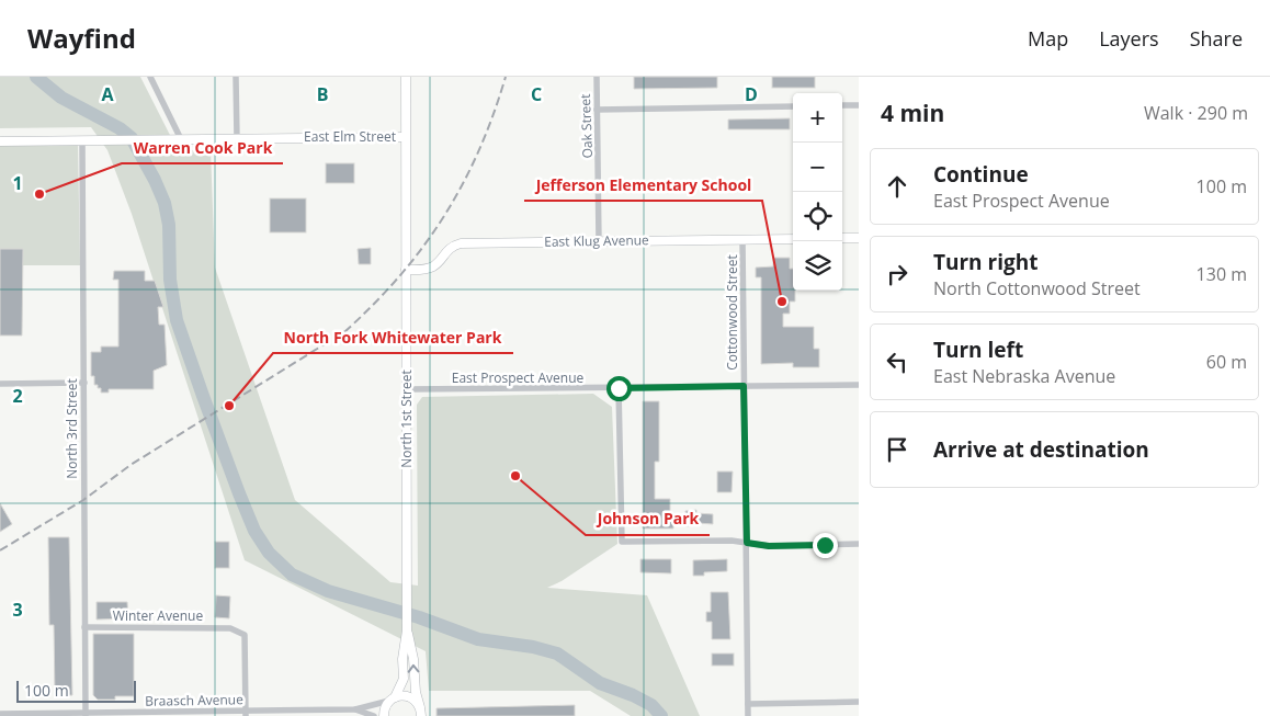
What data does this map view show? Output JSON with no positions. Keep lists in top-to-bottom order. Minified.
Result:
{"streets":{"street":["Oak Street","East Elm Street","East Klug Avenue","Cottonwood Street","East Prospect Avenue","North 1st Street","North 3rd Street","Winter Avenue","Braasch Avenue"]},"crossings":[["Oak Street","East Klug Avenue"],["East Elm Street","North 1st Street"],["East Elm Street","North 3rd Street"],["East Klug Avenue","Cottonwood Street"],["East Klug Avenue","North 1st Street"],["Cottonwood Street","East Prospect Avenue"],["East Prospect Avenue","North 1st Street"],["North 1st Street","Braasch Avenue"],["North 3rd Street","Winter Avenue"],["North 3rd Street","Braasch Avenue"],["Winter Avenue","Braasch Avenue"]],"places":["Warren Cook Park","Jefferson Elementary School","North Fork Whitewater Park","Johnson Park"],"scale_bar":"100 m","page":{"header":"Wayfind","nav":["Map","Layers","Share"],"heading":["4 min","Walk · 290 m"],"map_buttons":["+","−"],"list":[["Continue","East Prospect Avenue","100 m"],["Turn right","North Cottonwood Street","130 m"],["Turn left","East Nebraska Avenue","60 m"],"Arrive at destination"],"scale":"100 m"},"grid":{"columns":["A","B","C","D"],"rows":["1","2","3"]}}
